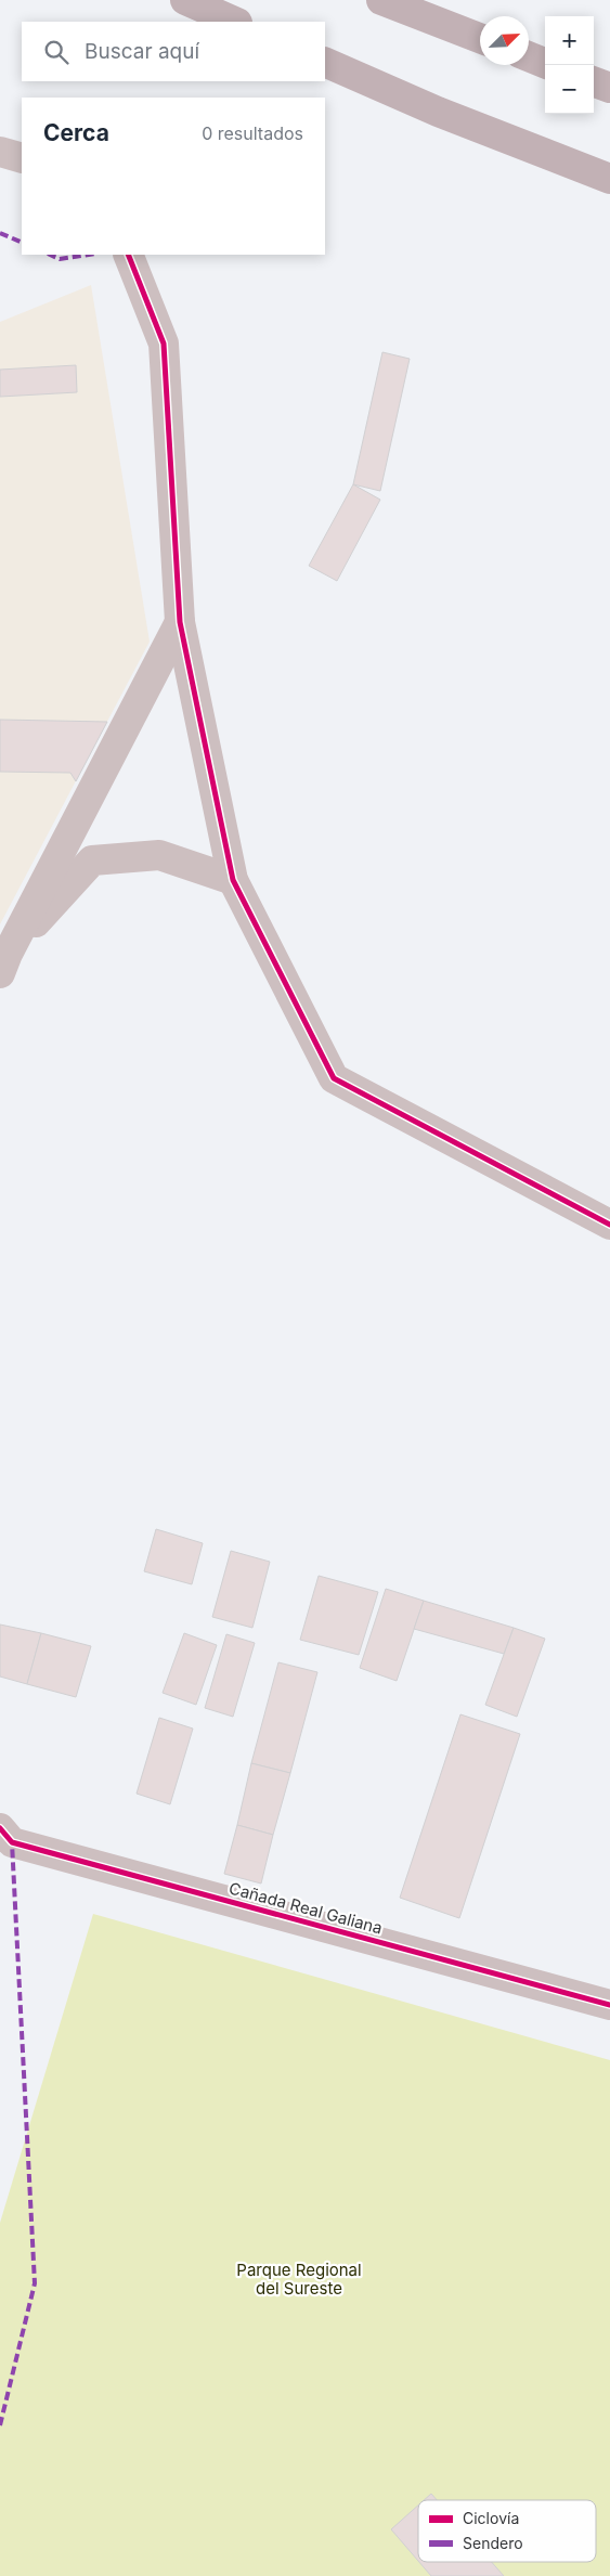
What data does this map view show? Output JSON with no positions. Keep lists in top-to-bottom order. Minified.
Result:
{"streets":{"street":["Cañada Real Galiana"]},"parks":["Parque Regional del Sureste"],"legend":["Ciclovía","Sendero"],"north":"top right","page":{"map_buttons":["+","−"],"search":"Buscar aquí","heading":["Cerca","0 resultados"]}}
